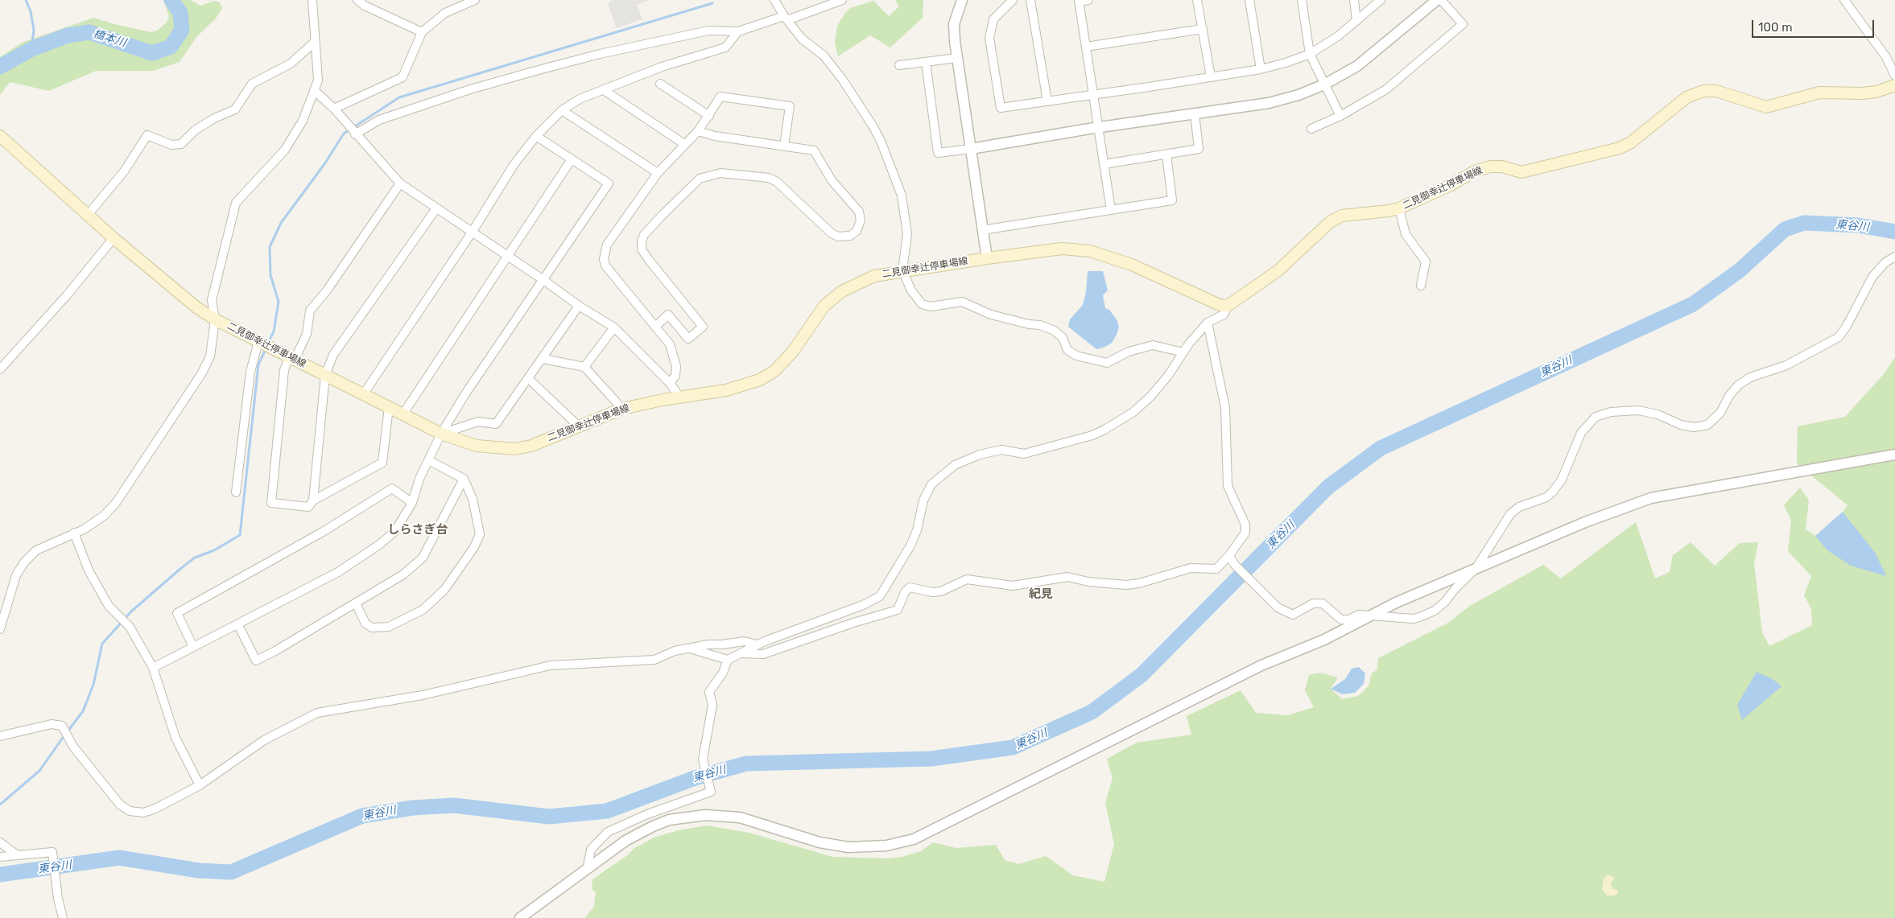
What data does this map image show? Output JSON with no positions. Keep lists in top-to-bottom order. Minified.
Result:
{"streets":{"main road":["二見御幸辻停車場線"]},"districts":["しらさぎ台","紀見"],"water":["橋本川","東谷川"],"scale_bar":"100 m"}
